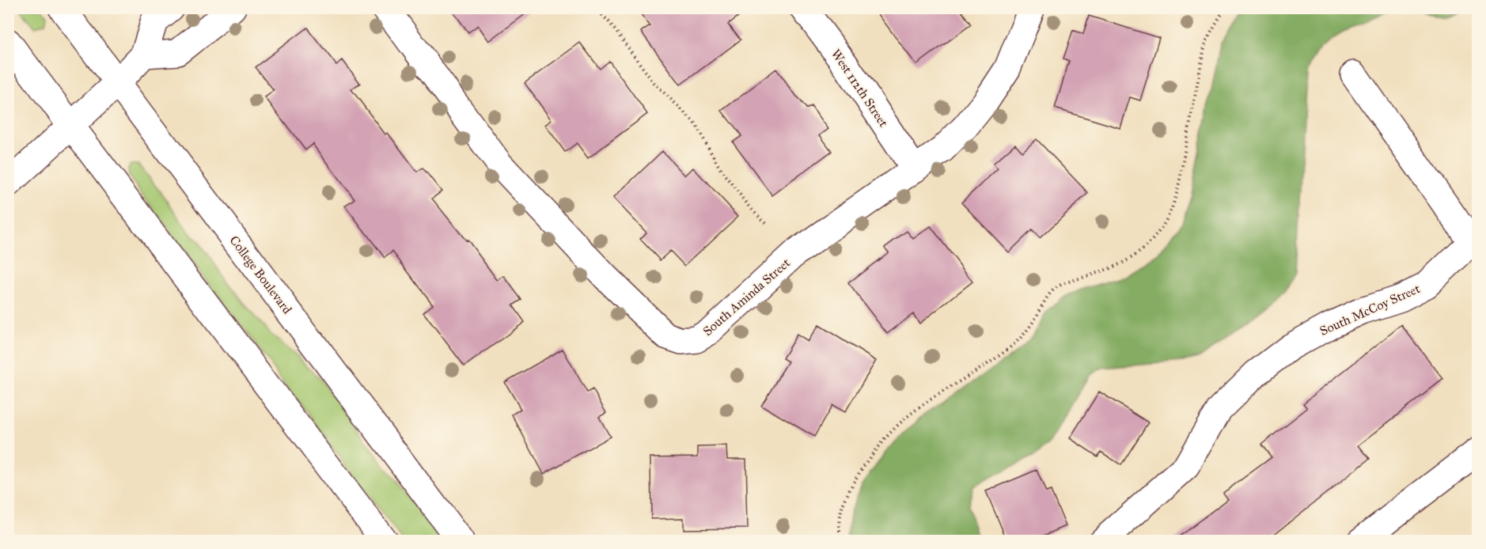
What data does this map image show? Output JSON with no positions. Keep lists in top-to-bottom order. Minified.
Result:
{"streets":{"street":["West 112th Street","College Boulevard","South Aminda Street","South McCoy Street"]},"crossings":[["West 112th Street","South Aminda Street"]]}
